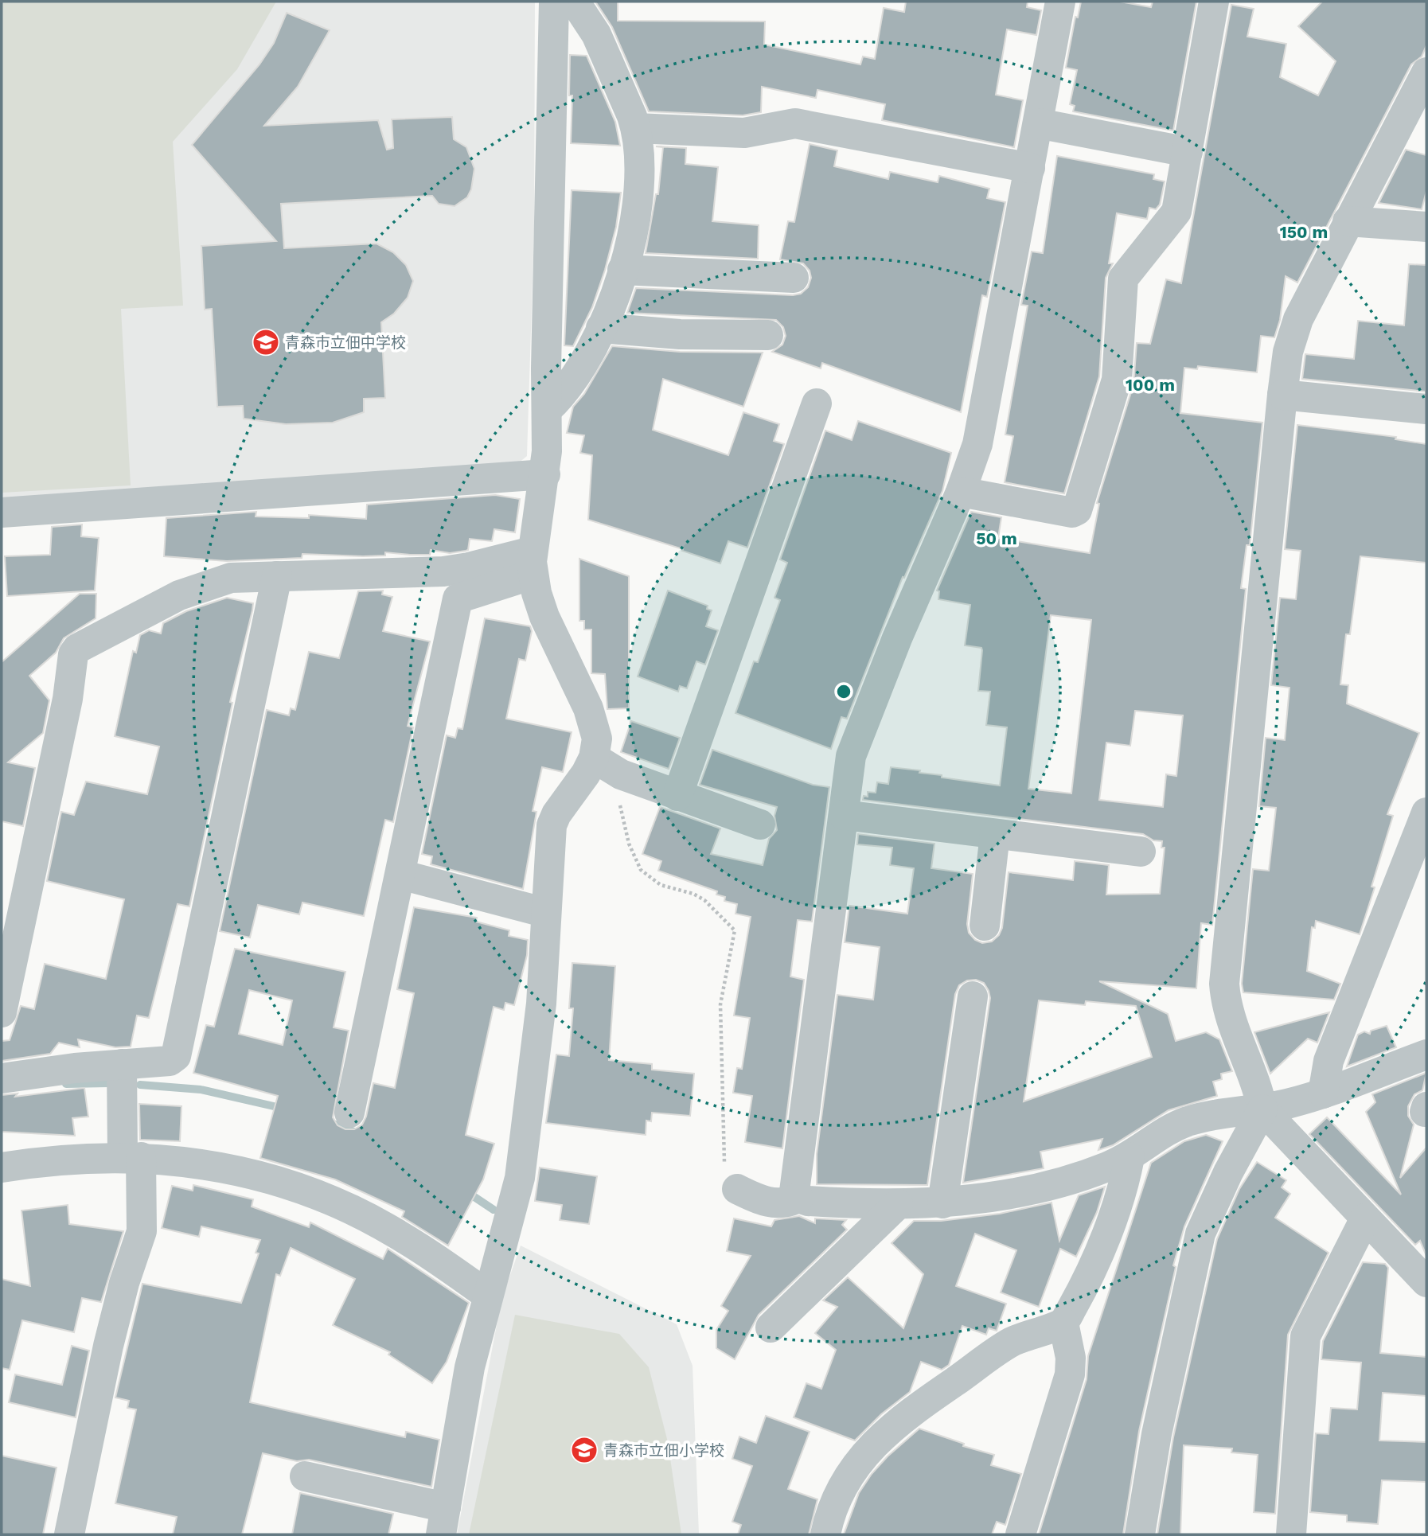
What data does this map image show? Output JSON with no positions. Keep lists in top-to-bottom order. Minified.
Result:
{"places":{"school or university":["青森市立佃中学校","青森市立佃小学校"]},"rings":["150 m","100 m","50 m"]}
